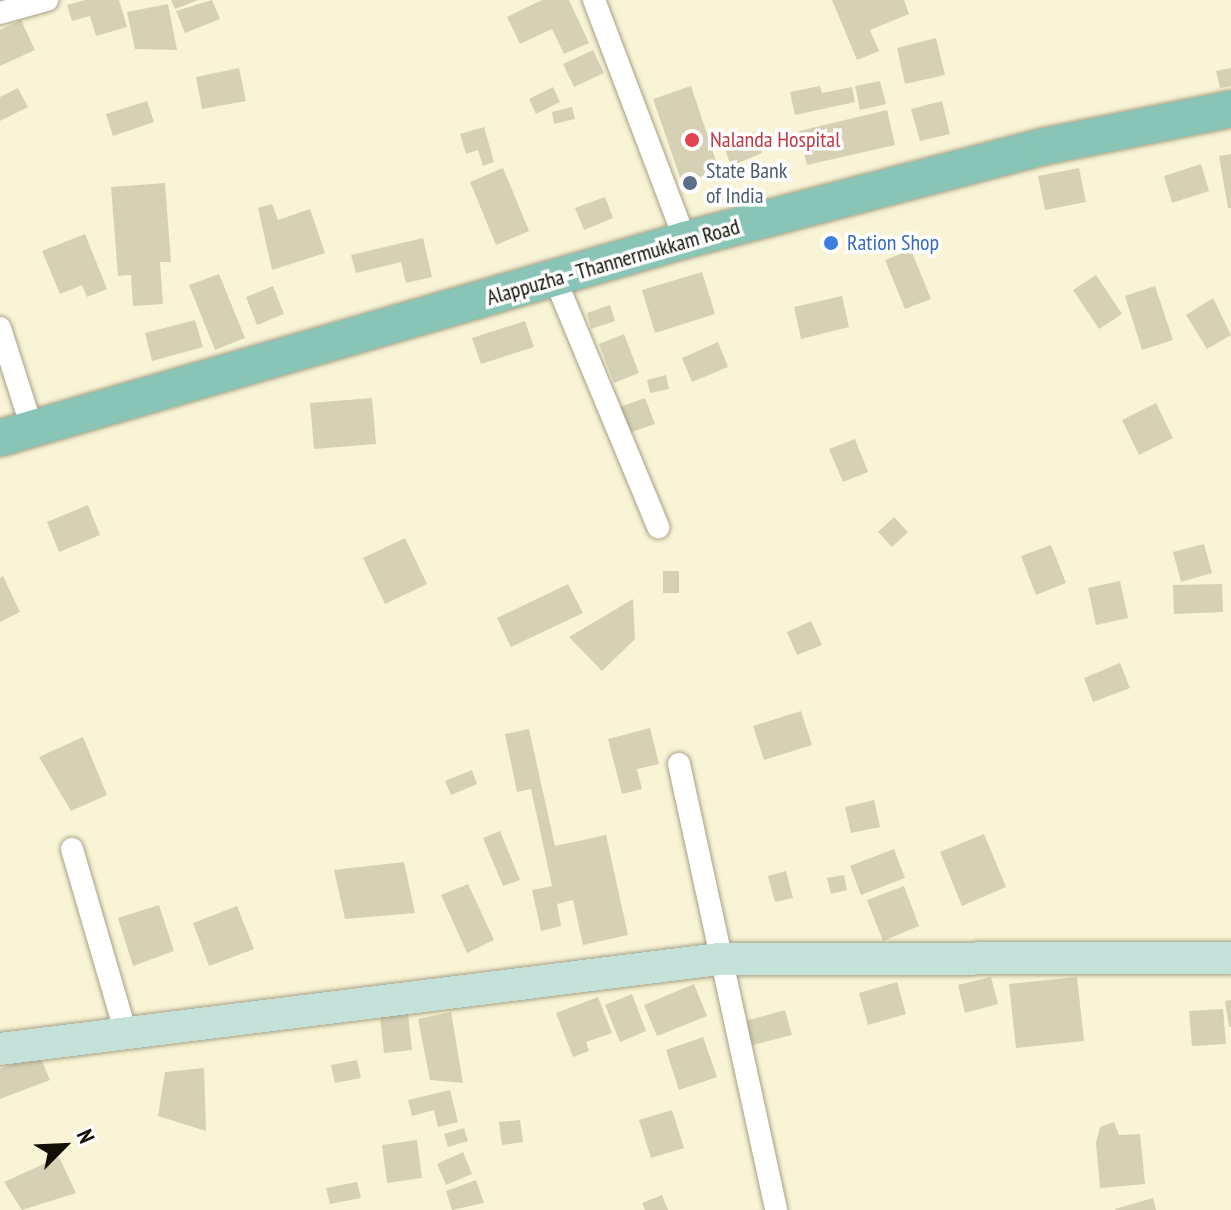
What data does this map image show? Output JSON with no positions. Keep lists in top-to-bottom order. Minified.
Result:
{"streets":{"main road":["Alappuzha - Thannermukkam Road"]},"places":["Nalanda Hospital","State Bank of India","Ration Shop"],"north":"top right"}
